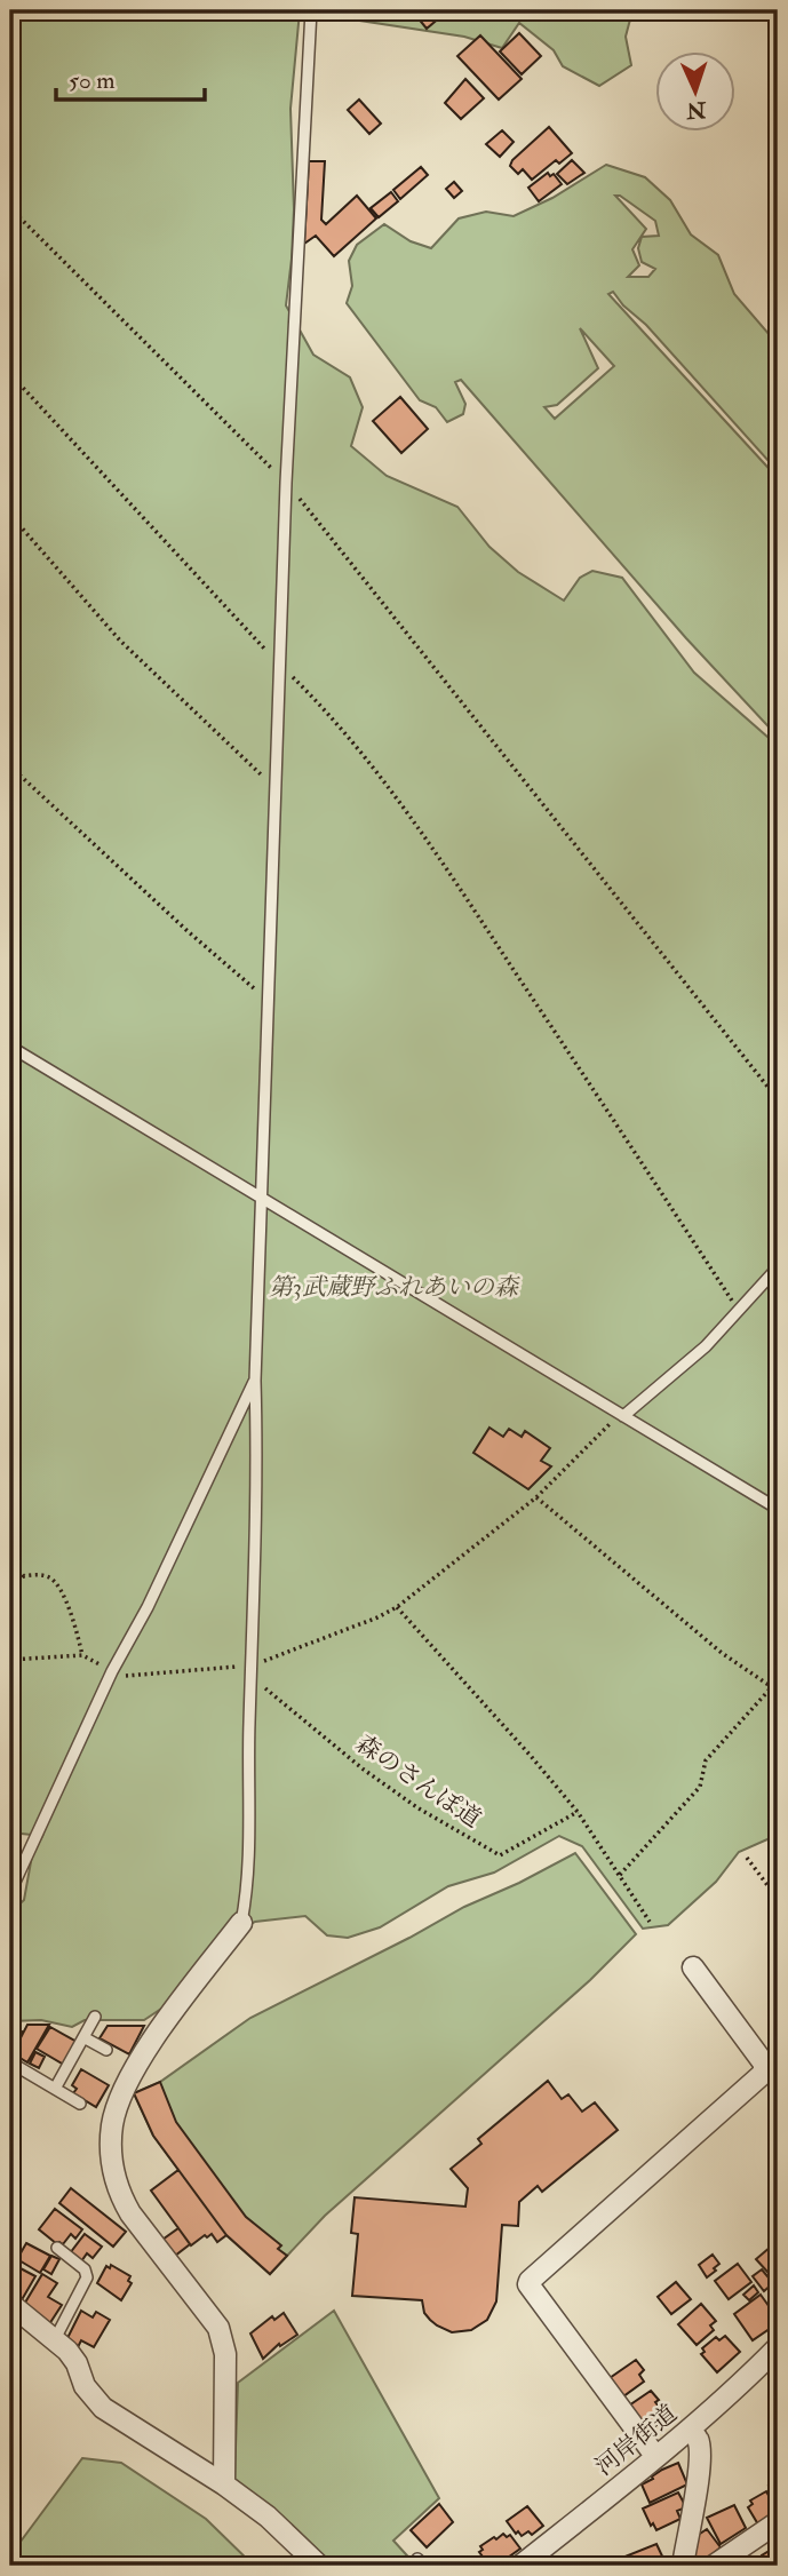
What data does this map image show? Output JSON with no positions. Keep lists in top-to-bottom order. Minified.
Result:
{"streets":{"street":["河岸街道"],"path":["森のさんぽ道"]},"parks":["第3武蔵野ふれあいの森"],"scale_bar":"50 m","north":"bottom"}
